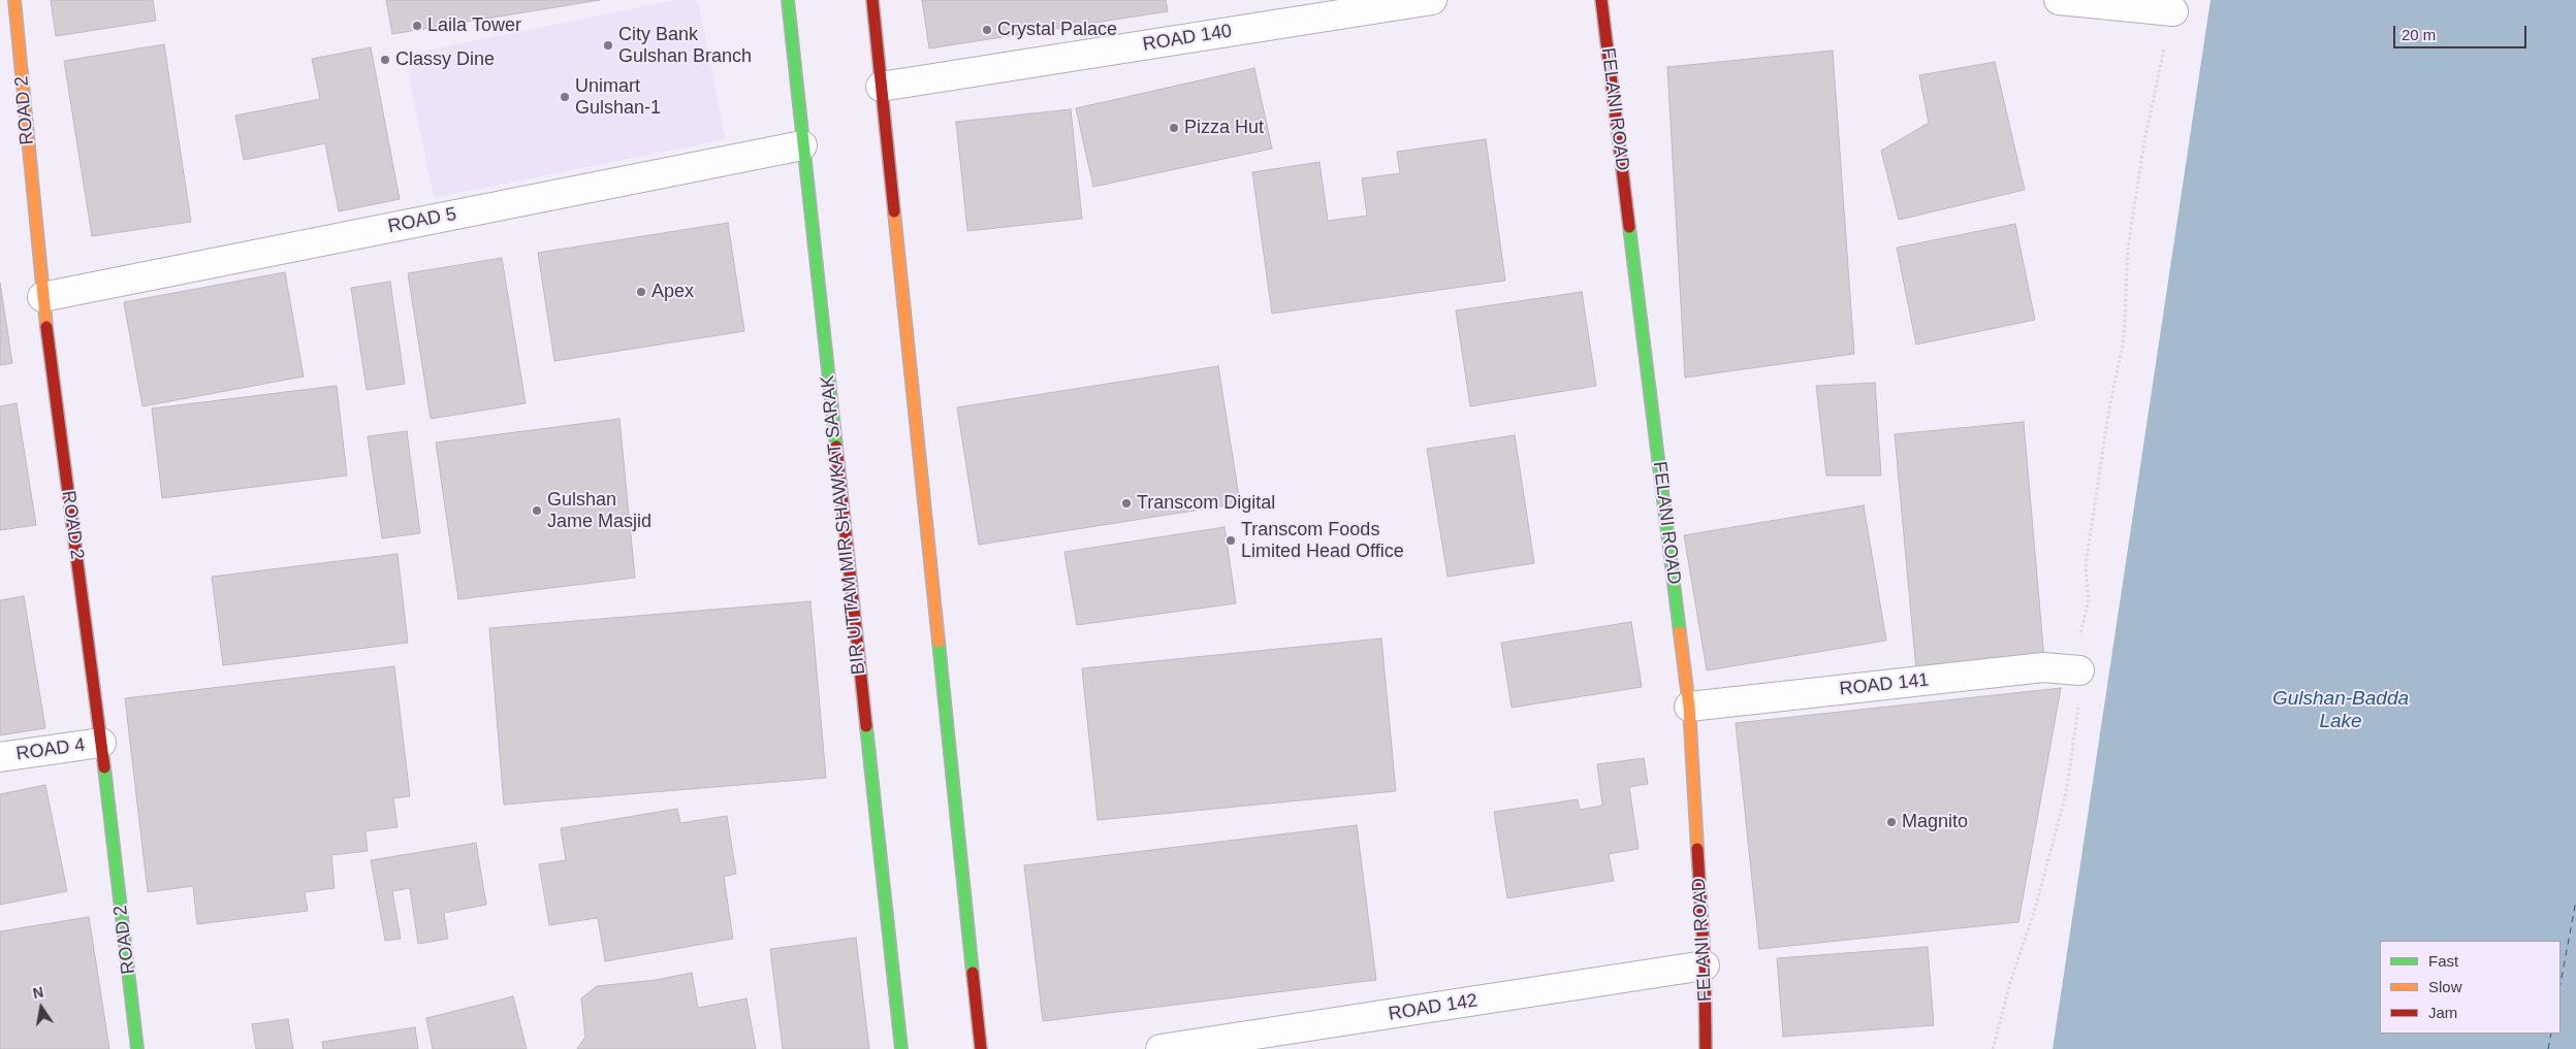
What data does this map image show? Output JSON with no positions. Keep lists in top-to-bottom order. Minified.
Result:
{"streets":{"street":["ROAD 140","FELANI ROAD","ROAD 2","ROAD 5","BIR UTTAM MIR SHAWKAT SARAK","ROAD 141","ROAD 4","ROAD 142"]},"crossings":[["FELANI ROAD","ROAD 141"],["FELANI ROAD","ROAD 142"],["ROAD 2","ROAD 5"],["ROAD 2","ROAD 4"],["ROAD 5","BIR UTTAM MIR SHAWKAT SARAK"]],"water":["Gulshan-Badda Lake"],"places":["Laila Tower","Crystal Palace","City Bank Gulshan Branch","Classy Dine","Unimart Gulshan-1","Pizza Hut","Apex","Transcom Digital","Gulshan Jame Masjid","Transcom Foods Limited Head Office","Magnito"],"legend":["Fast","Slow","Jam"],"scale_bar":"20 m","north":"top"}
